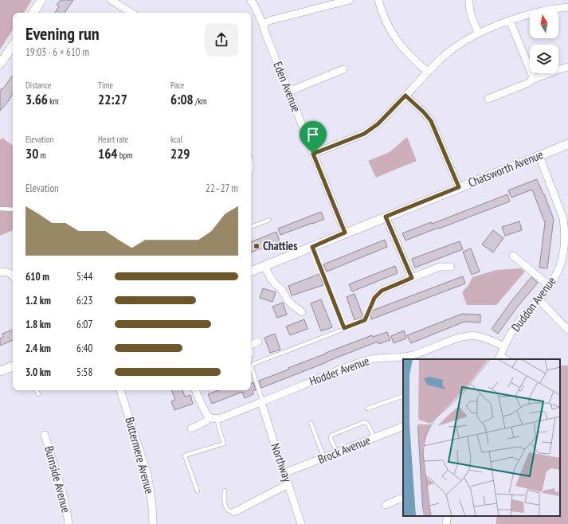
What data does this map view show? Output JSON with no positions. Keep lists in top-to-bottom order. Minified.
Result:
{"streets":{"street":["Eden Avenue","Chatsworth Avenue","Duddon Avenue","Hodder Avenue","Brock Avenue","Buttermere Avenue","Northway","Burnside Avenue"]},"crossings":[["Eden Avenue","Chatsworth Avenue"],["Chatsworth Avenue","Duddon Avenue"],["Duddon Avenue","Hodder Avenue"],["Hodder Avenue","Northway"],["Brock Avenue","Northway"]],"places":["Chatties"],"north":"top","page":{"heading":["Evening run","19:03 · 6 × 610 m"],"stats":[["Distance","3.66 km"],["Time","22:27"],["Pace","6:08 /km"],["Elevation","30 m"],["Heart rate","164 bpm"],["kcal","229"]],"chart":["Elevation","22–27 m"],"list":[{"name":"610 m","note":"5:44"},{"name":"1.2 km","note":"6:23"},{"name":"1.8 km","note":"6:07"},{"name":"2.4 km","note":"6:40"},{"name":"3.0 km","note":"5:58"}]}}
